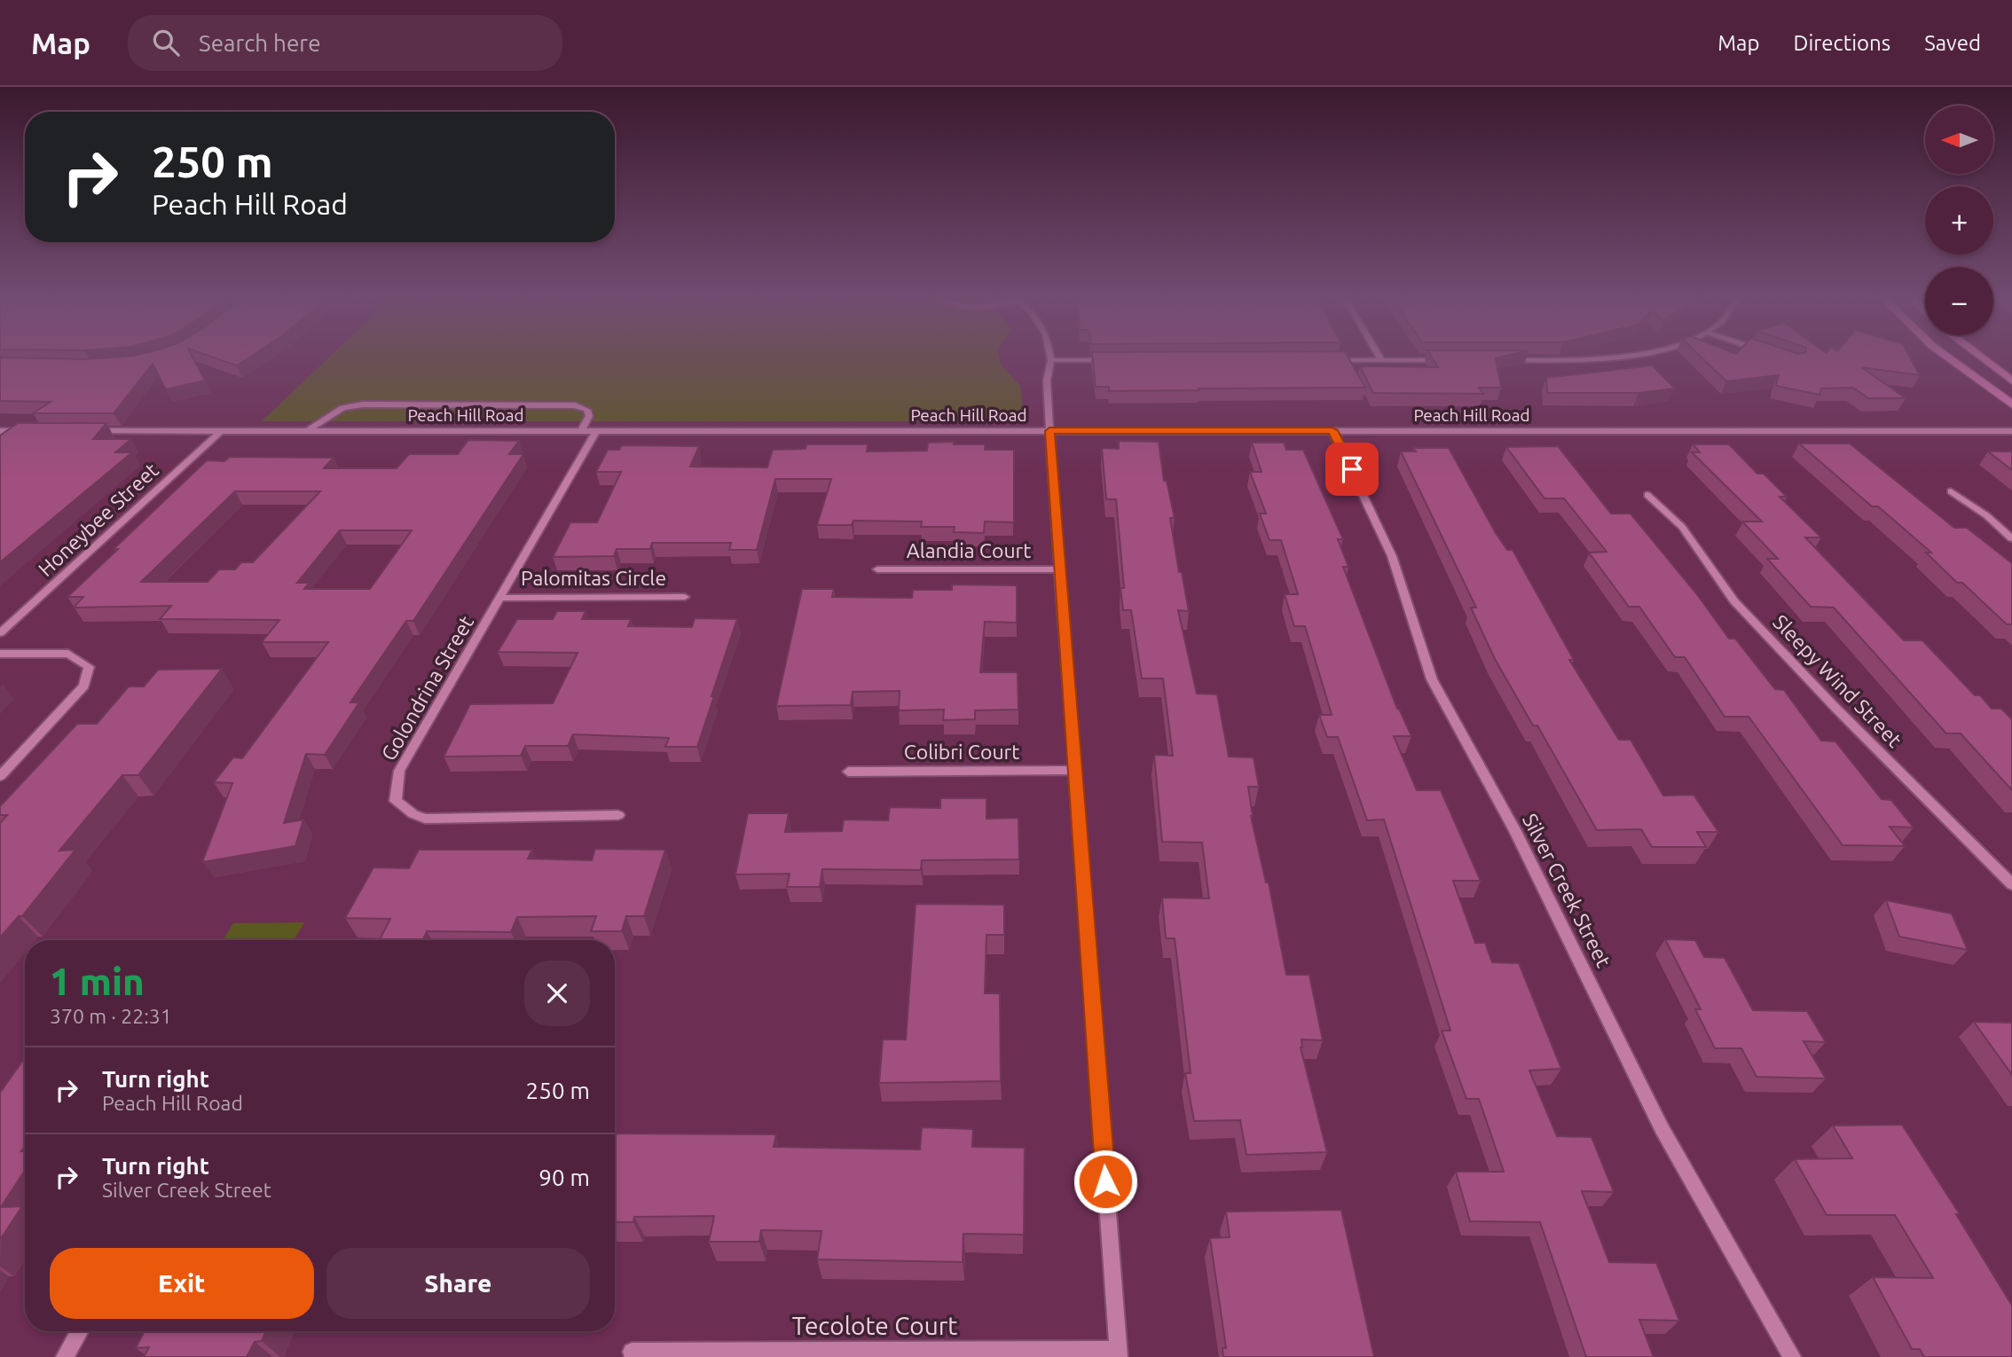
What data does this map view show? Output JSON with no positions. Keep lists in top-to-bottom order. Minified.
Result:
{"streets":{"street":["Peach Hill Road","Honeybee Street","Alandia Court","Palomitas Circle","Sleepy Wind Street","Golondrina Street","Colibri Court","Silver Creek Street","Tecolote Court"]},"crossings":[["Peach Hill Road","Honeybee Street"],["Peach Hill Road","Golondrina Street"],["Peach Hill Road","Silver Creek Street"],["Palomitas Circle","Golondrina Street"]],"north":"left","page":{"header":"Map","search":"Search here","nav":["Map","Directions","Saved"],"map_buttons":["+","−"],"turn":["250 m","Peach Hill Road"],"heading":["1 min","370 m · 22:31"],"list":[{"name":"Turn right","note":"Peach Hill Road","value":"250 m"},{"name":"Turn right","note":"Silver Creek Street","value":"90 m"}],"buttons":["Exit","Share"]}}
